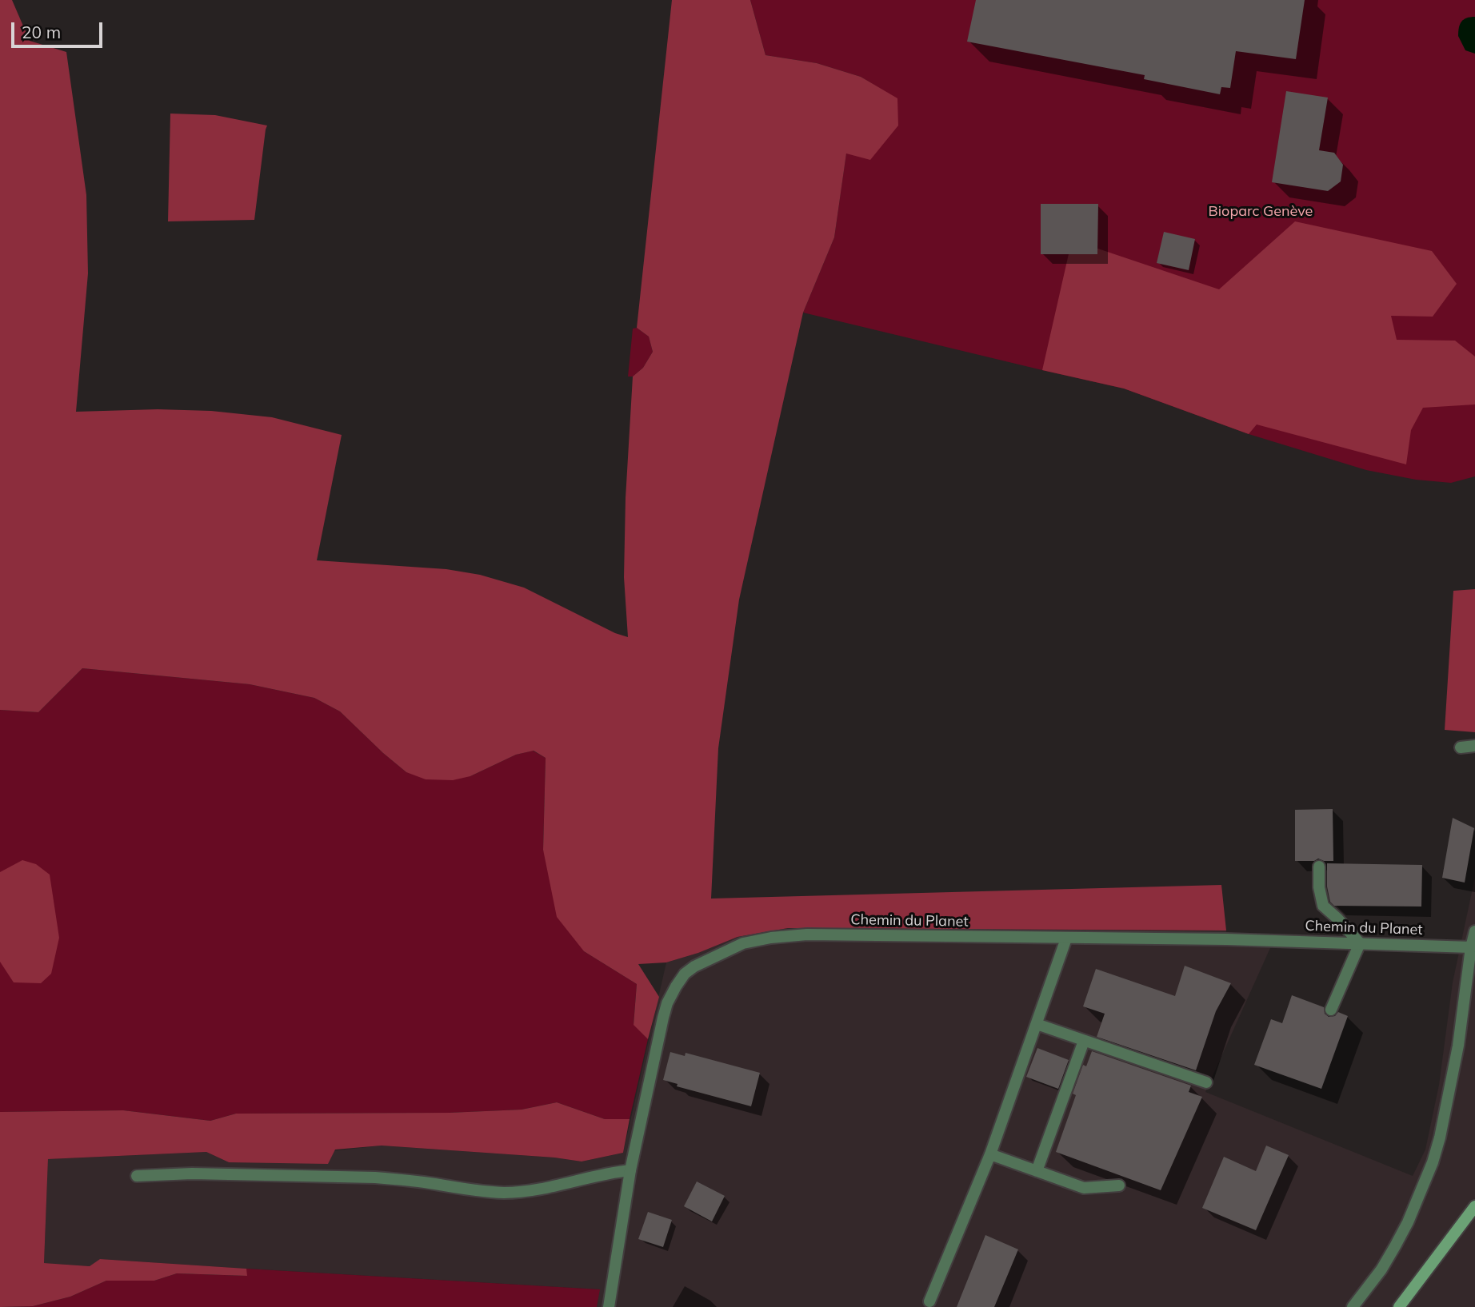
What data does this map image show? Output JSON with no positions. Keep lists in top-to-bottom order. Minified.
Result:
{"streets":{"street":["Chemin du Planet"]},"parks":["Bioparc Genève"],"scale_bar":"20 m"}
